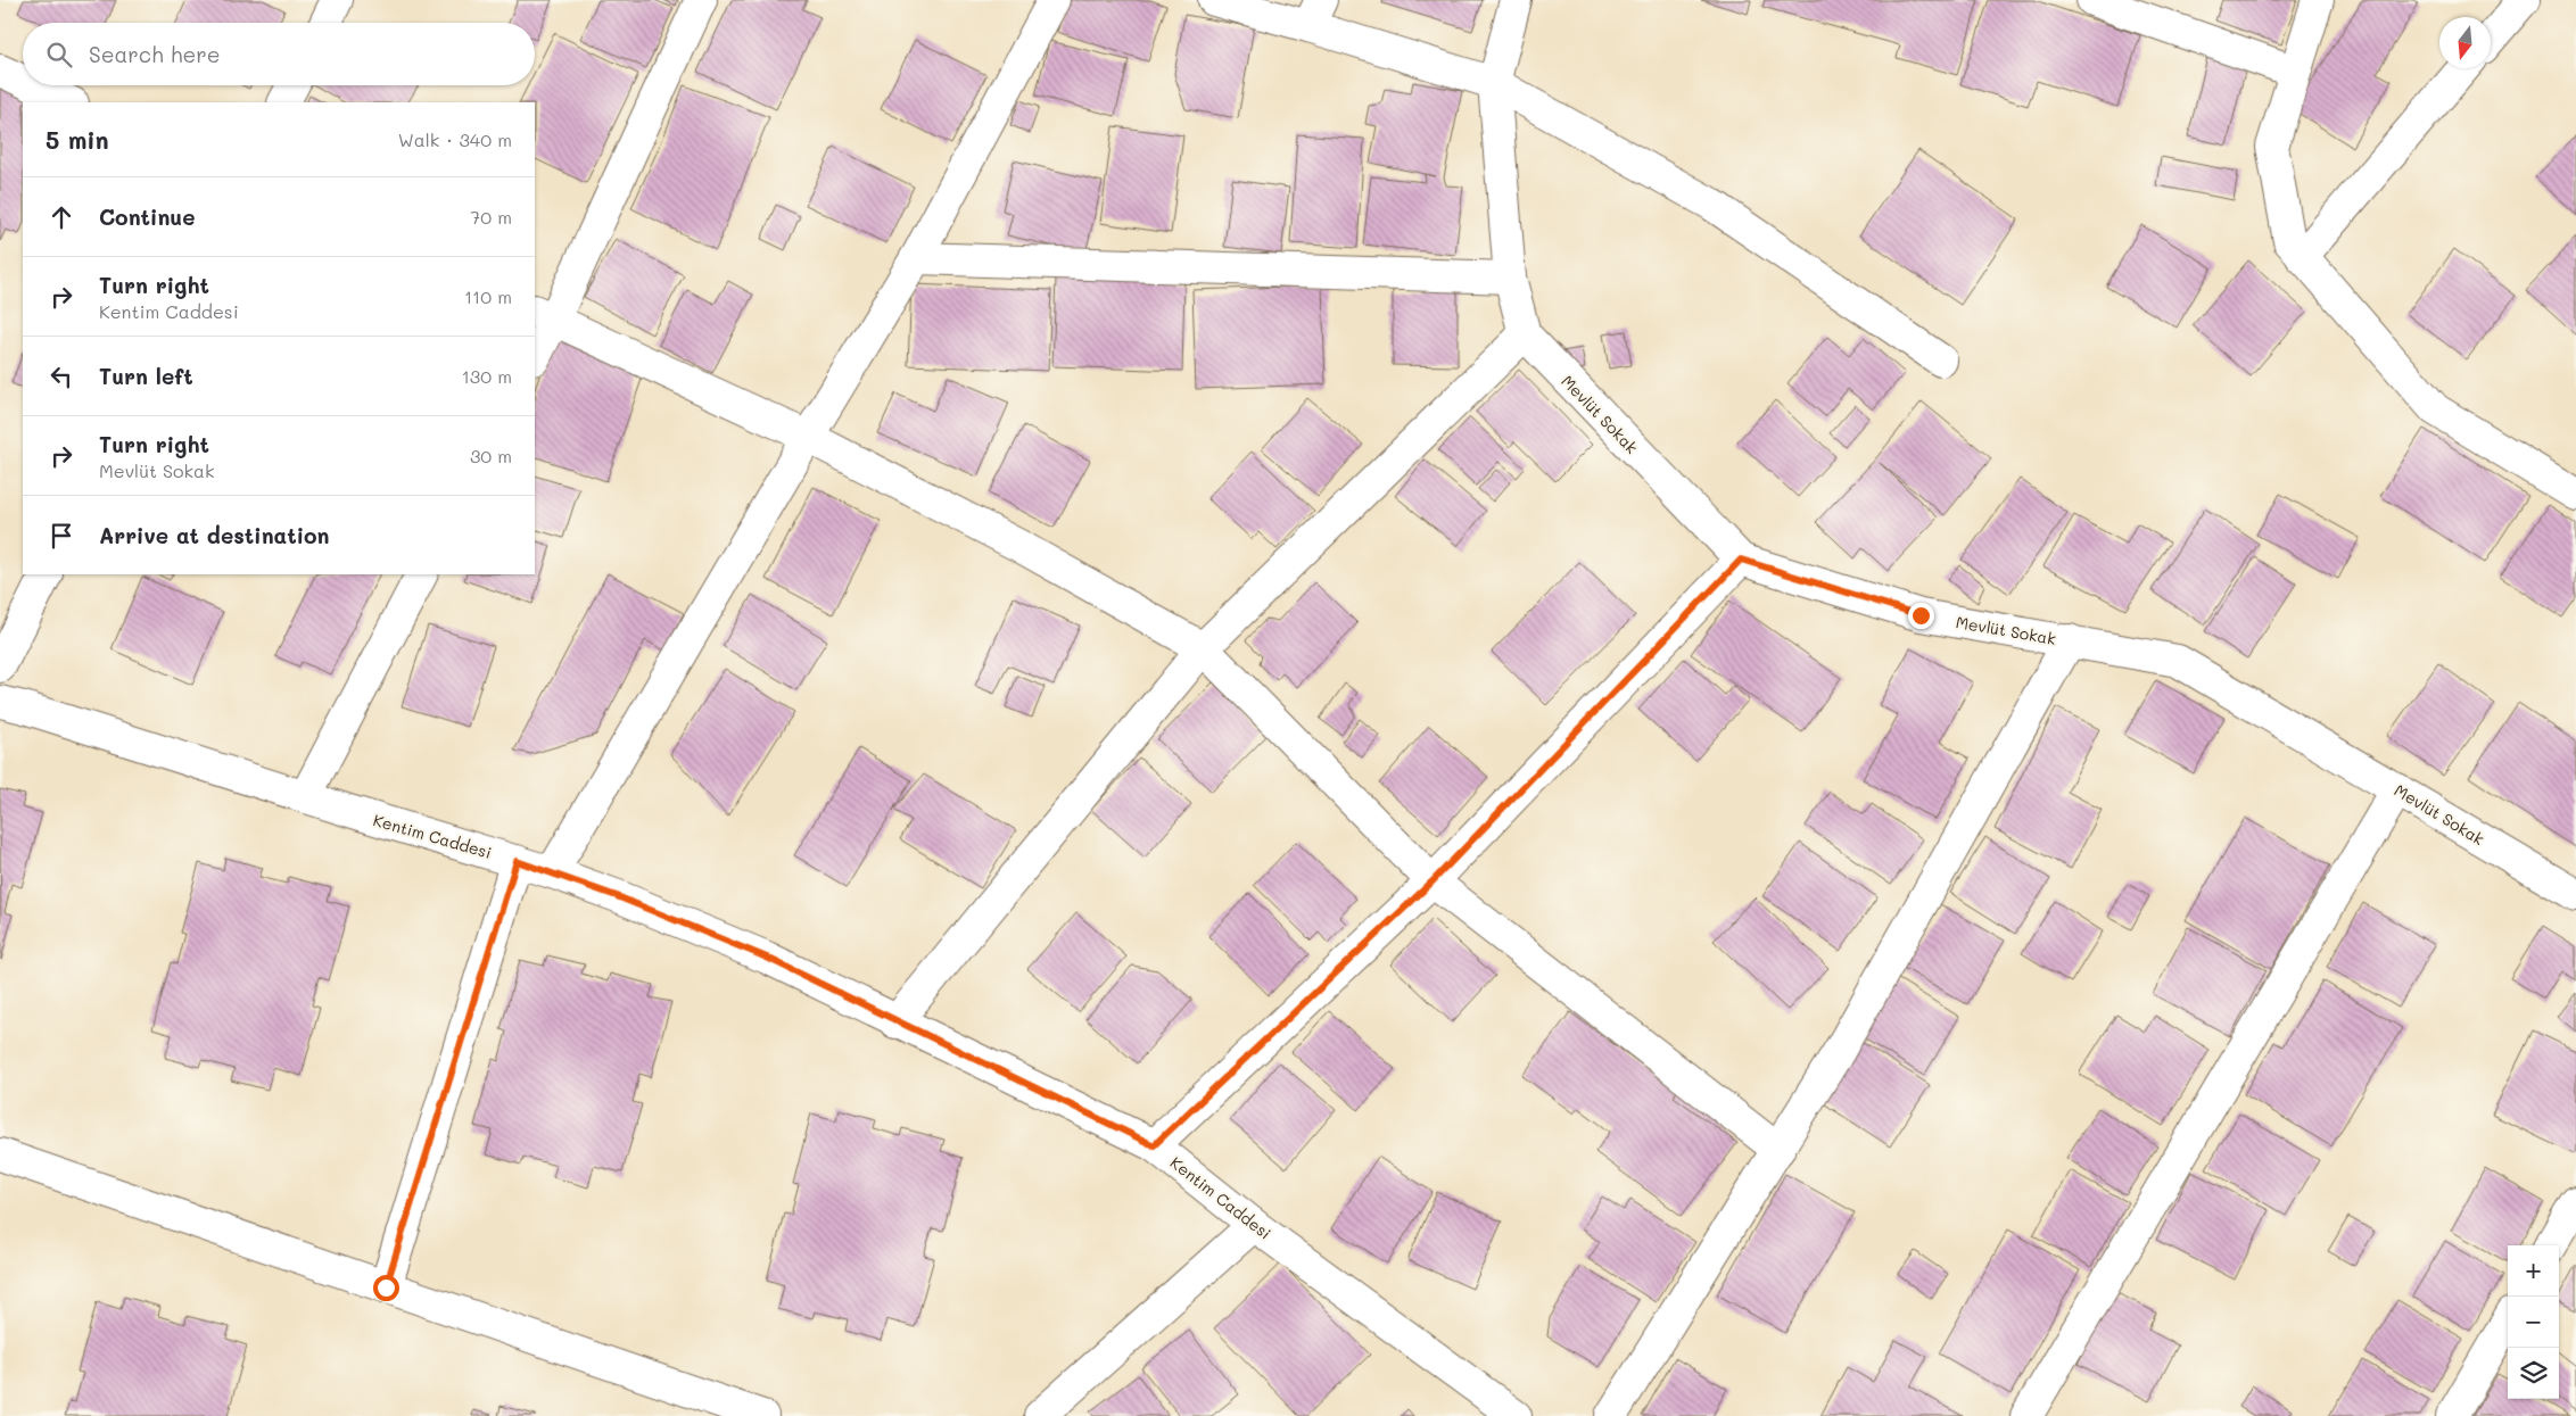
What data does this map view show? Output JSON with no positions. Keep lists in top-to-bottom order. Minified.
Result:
{"streets":{"street":["Mevlüt Sokak","Kentim Caddesi"]},"north":"bottom","page":{"search":"Search here","heading":["5 min","Walk · 340 m"],"list":[["Continue","70 m"],["Turn right","Kentim Caddesi","110 m"],["Turn left","130 m"],["Turn right","Mevlüt Sokak","30 m"],"Arrive at destination"],"map_buttons":["+","−"]}}
